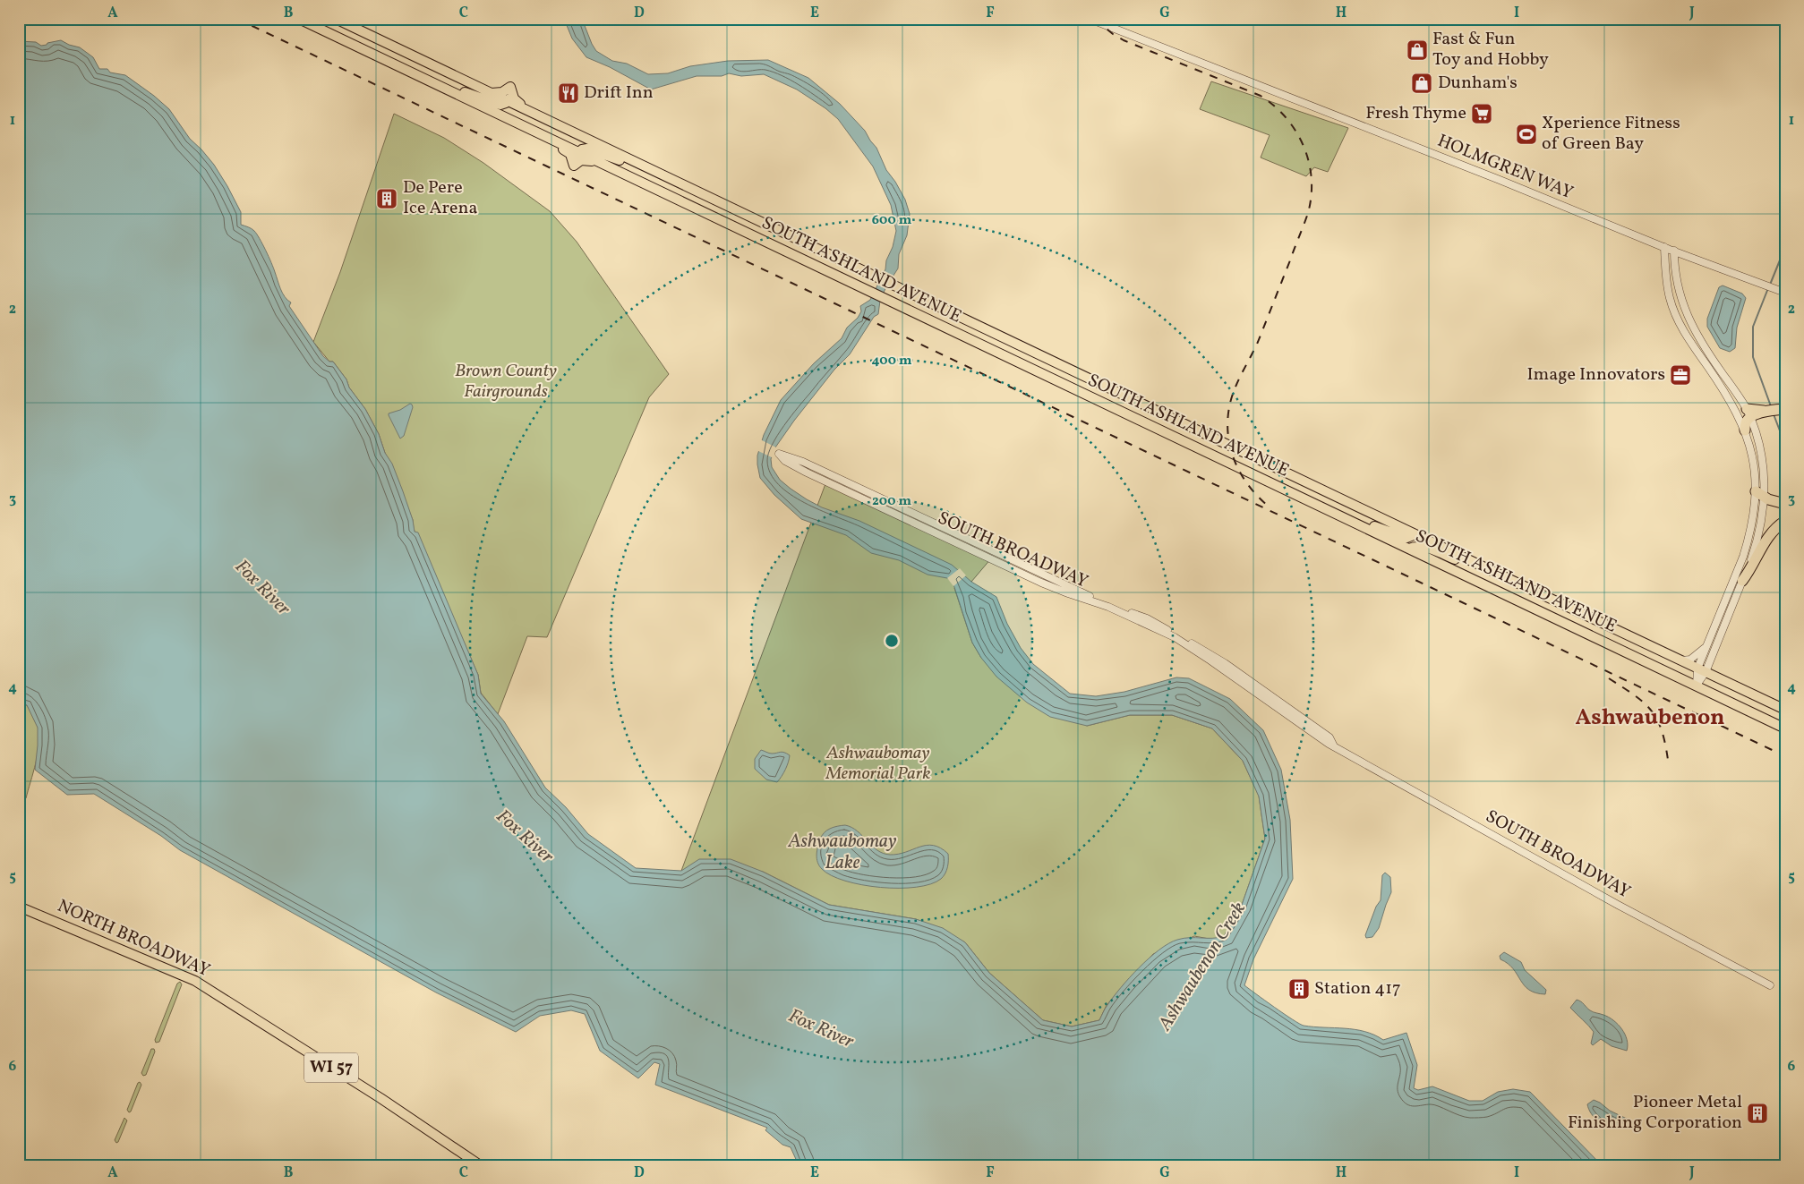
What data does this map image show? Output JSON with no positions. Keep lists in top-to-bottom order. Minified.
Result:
{"streets":{"main road":["SOUTH ASHLAND AVENUE","NORTH BROADWAY","WI 57"],"street":["HOLMGREN WAY","SOUTH BROADWAY"]},"districts":["Ashwaubenon"],"water":["Fox River","Ashwaubomay Lake","Ashwaubenon Creek"],"parks":["Brown County Fairgrounds","Ashwaubomay Memorial Park"],"places":{"shop":["Fast & Fun Toy and Hobby","Dunham's"],"restaurant":["Drift Inn"],"supermarket":["Fresh Thyme"],"sports":["Xperience Fitness of Green Bay"],"building":["De Pere Ice Arena","Station 417","Pioneer Metal Finishing Corporation"],"office":["Image Innovators"]},"grid":{"columns":["A","B","C","D","E","F","G","H","I","J"],"rows":["1","2","3","4","5","6"]},"rings":["600 m","400 m","200 m"]}
